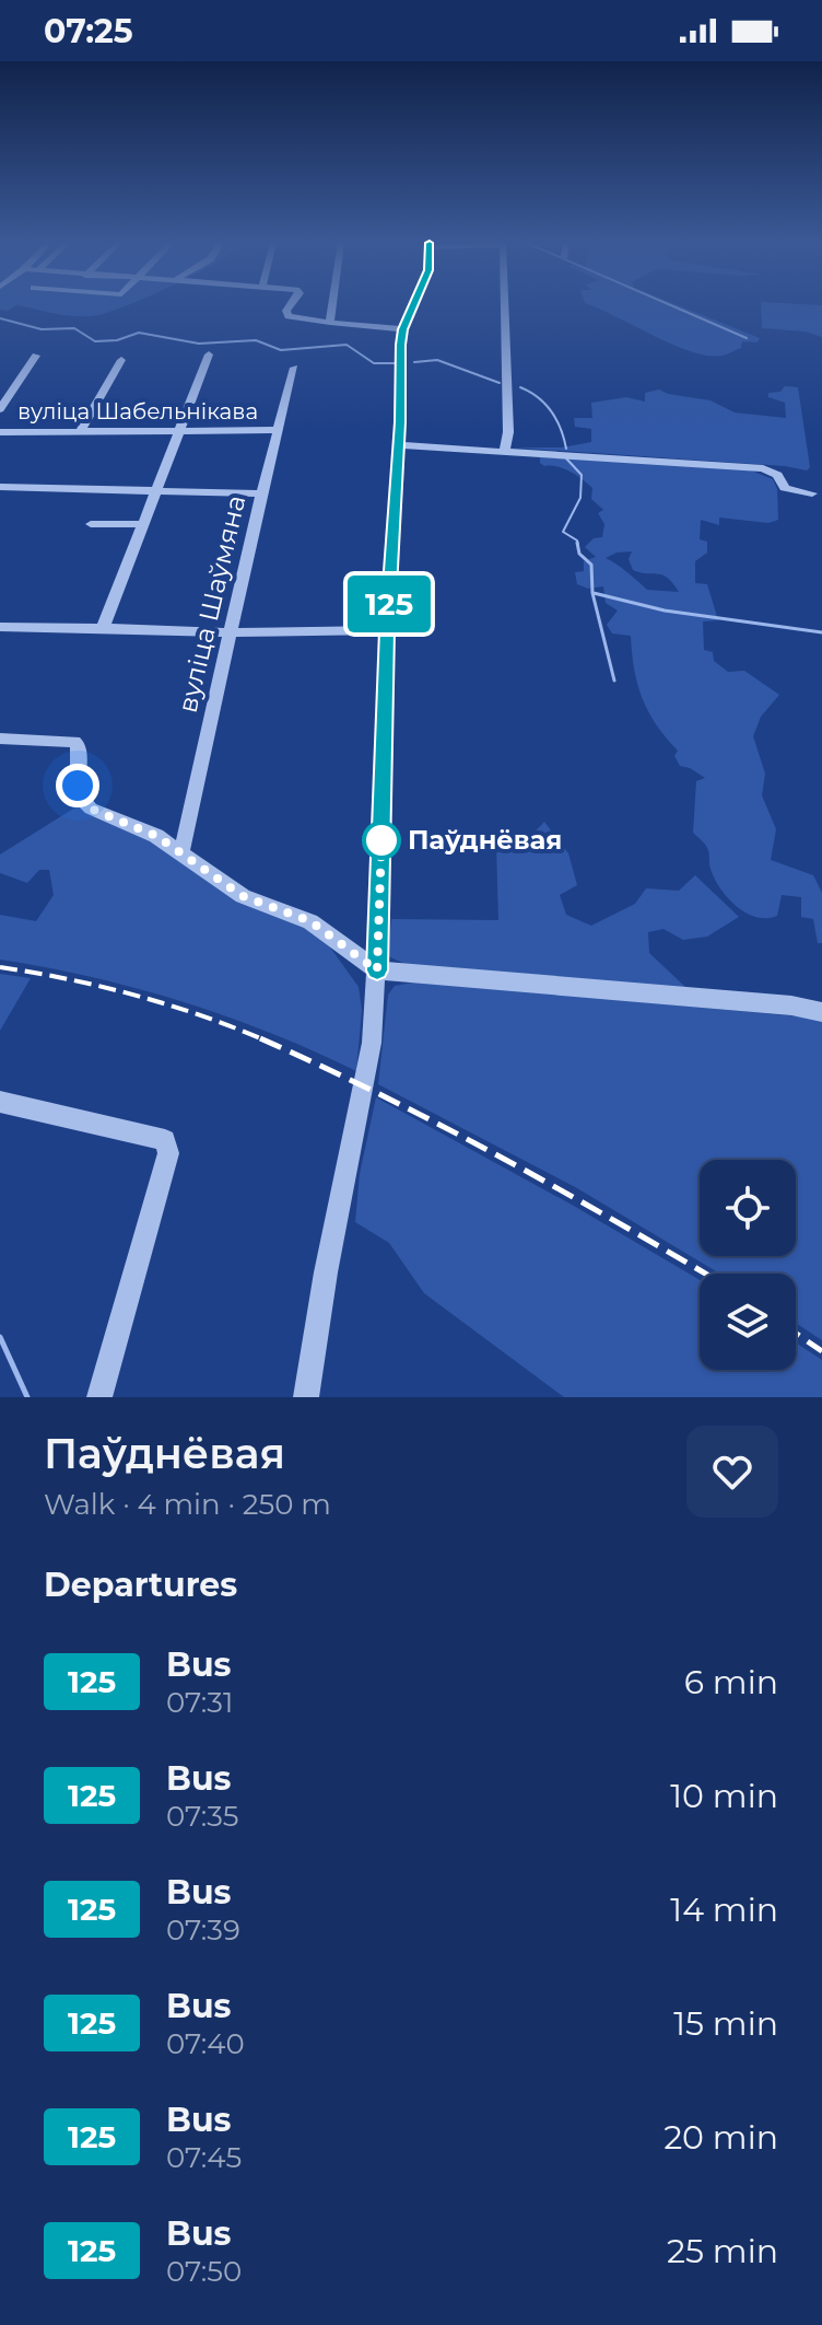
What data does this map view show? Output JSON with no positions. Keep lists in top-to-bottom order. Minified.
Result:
{"streets":{"street":["вуліца Шабельнікава","вуліца Шаўмяна"]},"crossings":[["вуліца Шабельнікава","вуліца Шаўмяна"]],"places":["Паўднёвая"],"lines":["bus line 125"],"page":{"status":"07:25","on_map":"125","heading":[["Паўднёвая","Walk · 4 min · 250 m"],"Departures"],"list":[{"mark":"125","name":"Bus","note":"07:31","value":"6 min"},{"mark":"125","name":"Bus","note":"07:35","value":"10 min"},{"mark":"125","name":"Bus","note":"07:39","value":"14 min"},{"mark":"125","name":"Bus","note":"07:40","value":"15 min"},{"mark":"125","name":"Bus","note":"07:45","value":"20 min"},{"mark":"125","name":"Bus","note":"07:50","value":"25 min"}]}}
